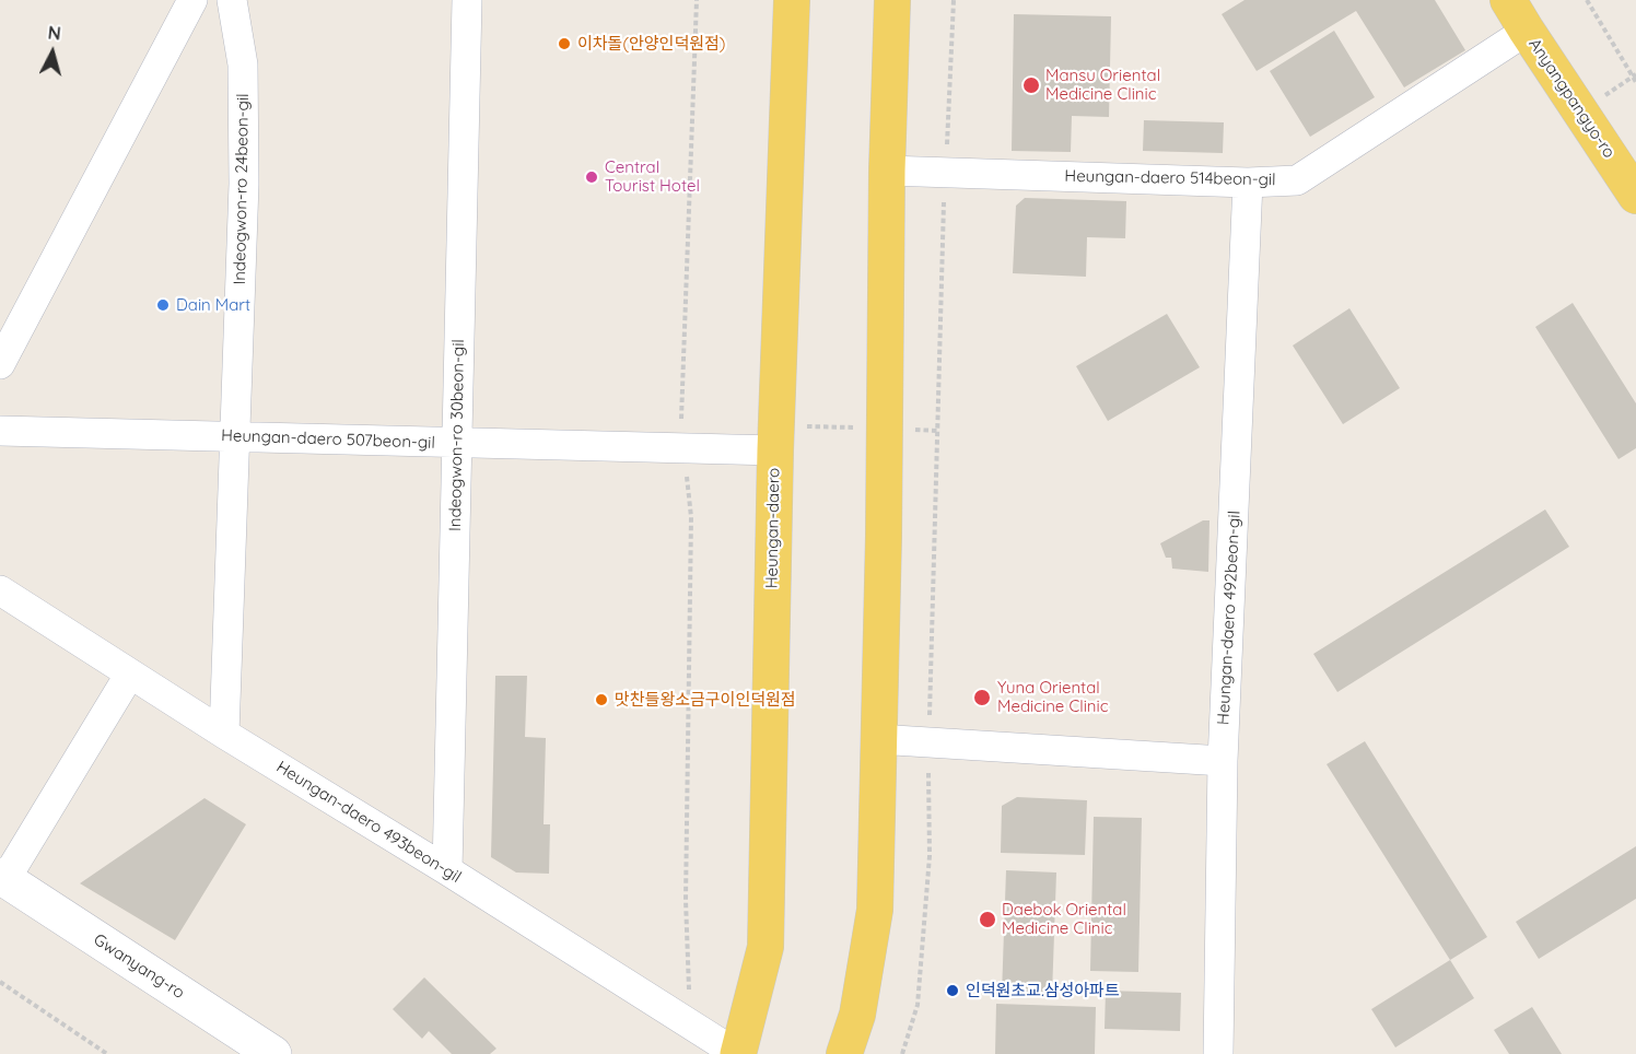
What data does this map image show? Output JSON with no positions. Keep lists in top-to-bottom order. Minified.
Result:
{"streets":{"main road":["Anyangpangyo-ro","Heungan-daero"],"street":["Heungan-daero 514beon-gil","Indeogwon-ro 24beon-gil","Indeogwon-ro 30beon-gil","Heungan-daero 507beon-gil","Heungan-daero 492beon-gil","Heungan-daero 493beon-gil","Gwanyang-ro"]},"crossings":[["Anyangpangyo-ro","Heungan-daero 514beon-gil"],["Heungan-daero 514beon-gil","Heungan-daero 492beon-gil"],["Indeogwon-ro 24beon-gil","Heungan-daero 507beon-gil"],["Indeogwon-ro 24beon-gil","Heungan-daero 493beon-gil"],["Indeogwon-ro 30beon-gil","Heungan-daero 507beon-gil"],["Indeogwon-ro 30beon-gil","Heungan-daero 493beon-gil"],["Heungan-daero 507beon-gil","Heungan-daero"],["Heungan-daero","Heungan-daero 493beon-gil"],["Heungan-daero 493beon-gil","Gwanyang-ro"]],"places":["이차돌(안양인덕원점)","Mansu Oriental Medicine Clinic","Central Tourist Hotel","Dain Mart","Yuna Oriental Medicine Clinic","맛찬들왕소금구이인덕원점","Daebok Oriental Medicine Clinic","인덕원초교.삼성아파트"],"north":"top"}
